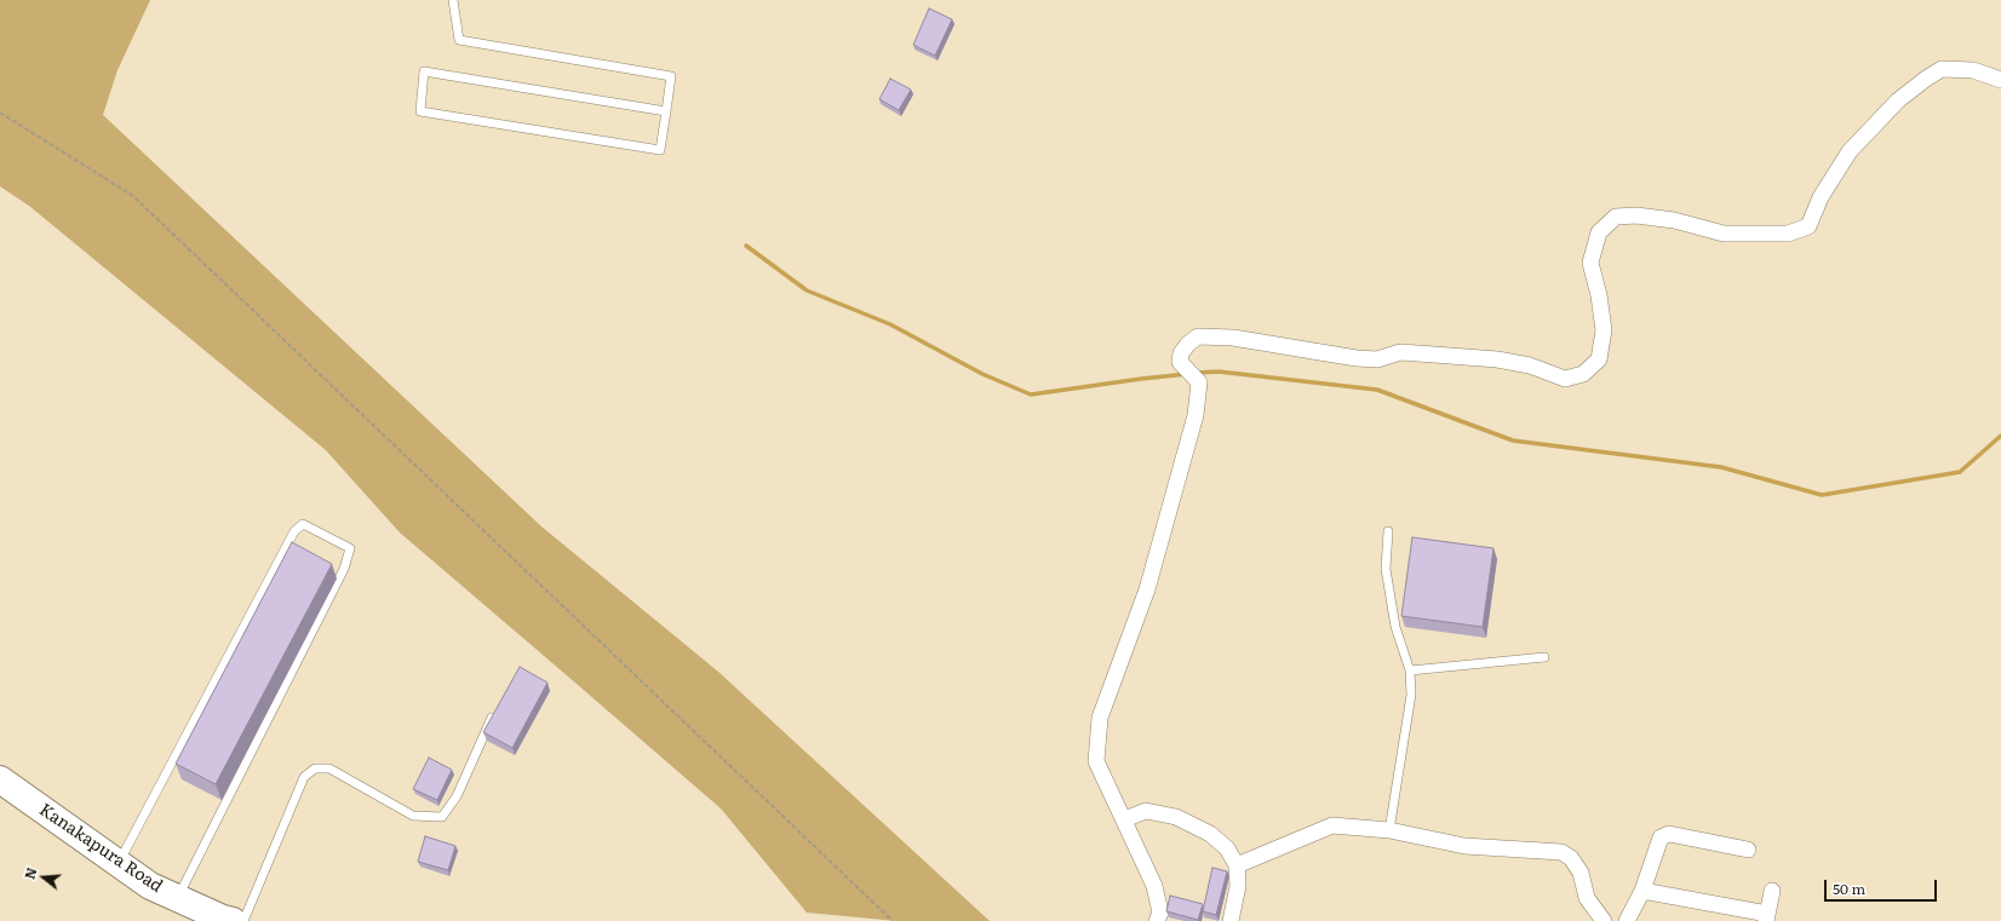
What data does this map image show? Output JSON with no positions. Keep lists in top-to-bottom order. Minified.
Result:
{"streets":{"highway":["Kanakapura Road"]},"scale_bar":"50 m","north":"left"}
